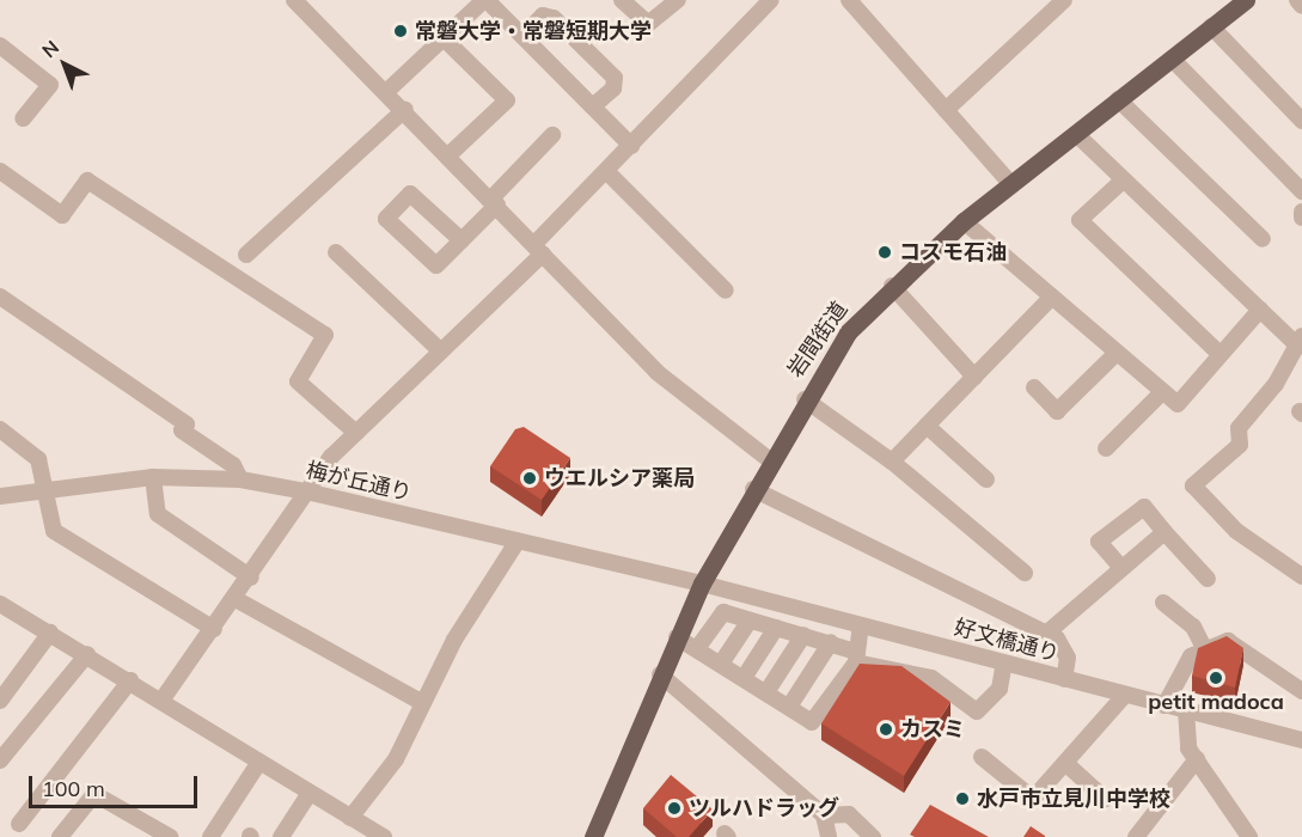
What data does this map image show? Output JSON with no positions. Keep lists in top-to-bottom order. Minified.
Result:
{"streets":{"main road":["岩間街道"],"street":["梅が丘通り","好文橋通り"]},"crossings":[["岩間街道","梅が丘通り"],["岩間街道","好文橋通り"],["梅が丘通り","好文橋通り"]],"places":["常磐大学・常磐短期大学","コスモ石油","ウエルシア薬局","petit madoca","カスミ","水戸市立見川中学校","ツルハドラッグ"],"scale_bar":"100 m","north":"top left"}
